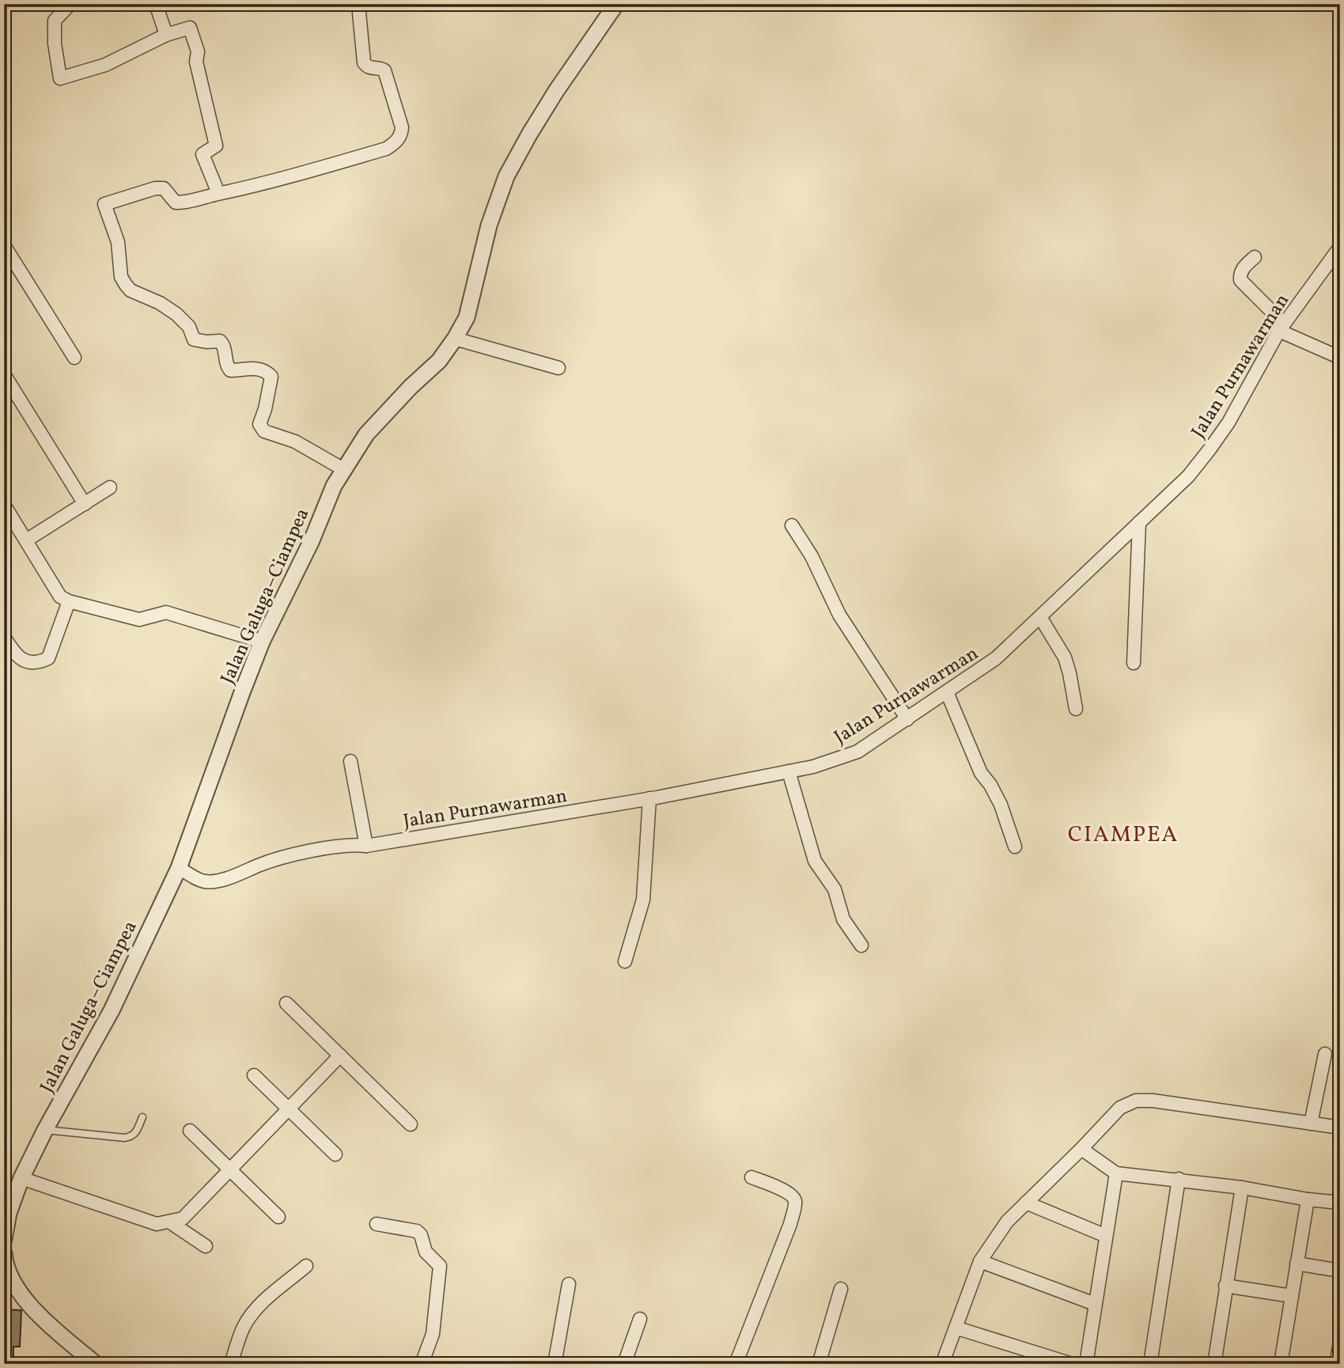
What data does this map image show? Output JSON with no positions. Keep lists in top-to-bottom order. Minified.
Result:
{"streets":{"street":["Jalan Purnawarman","Jalan Galuga–Ciampea"]},"crossings":[["Jalan Purnawarman","Jalan Galuga–Ciampea"]],"districts":["CIAMPEA"]}
